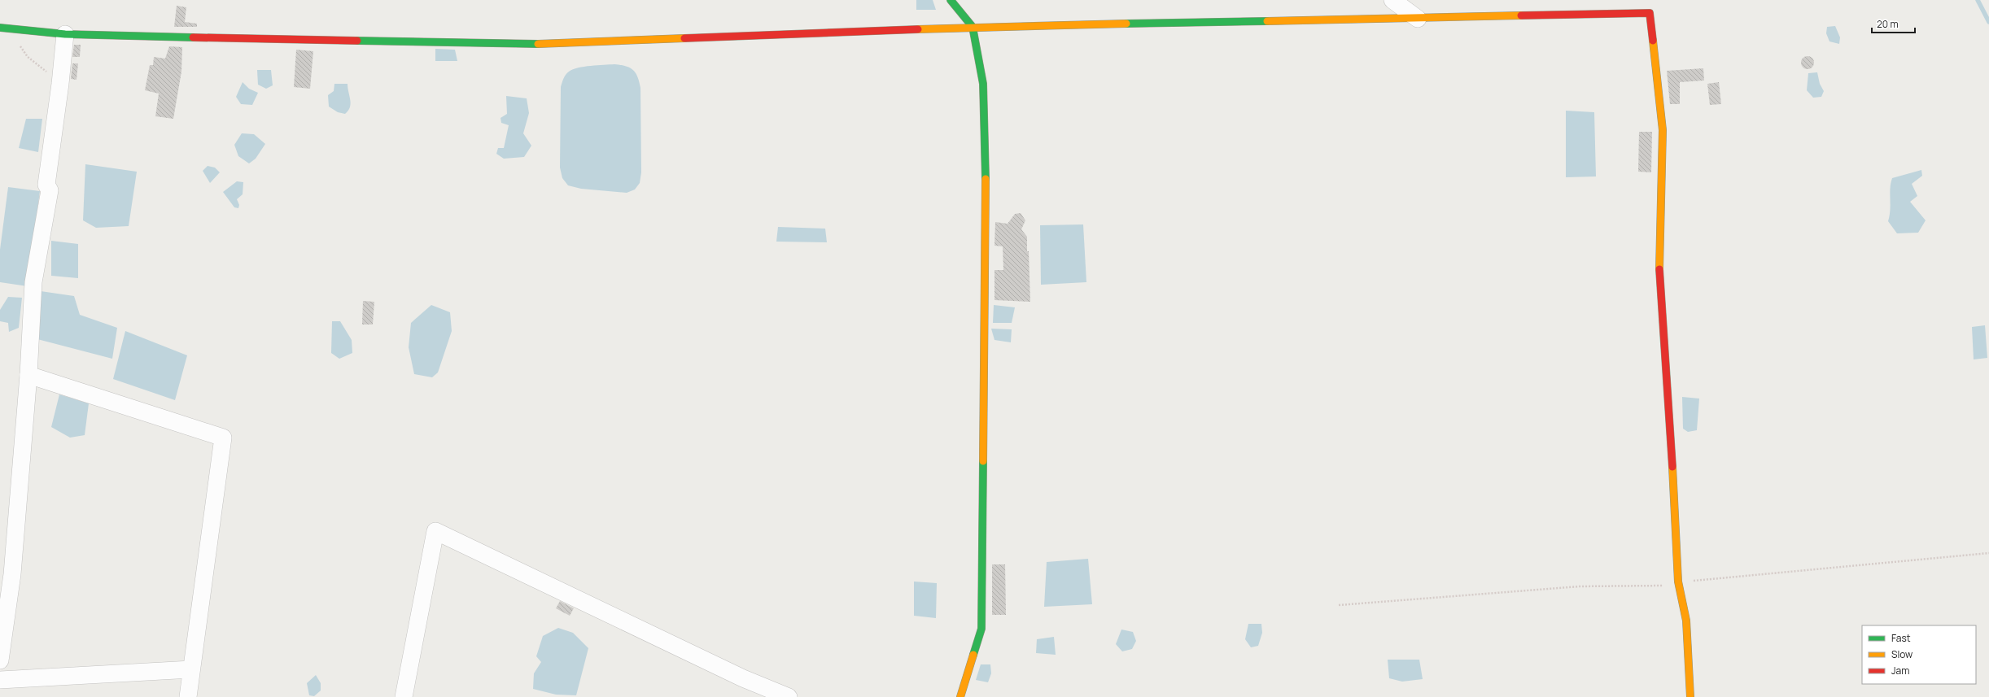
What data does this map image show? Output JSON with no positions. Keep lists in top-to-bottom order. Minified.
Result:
{"legend":["Fast","Slow","Jam"],"scale_bar":"20 m"}
